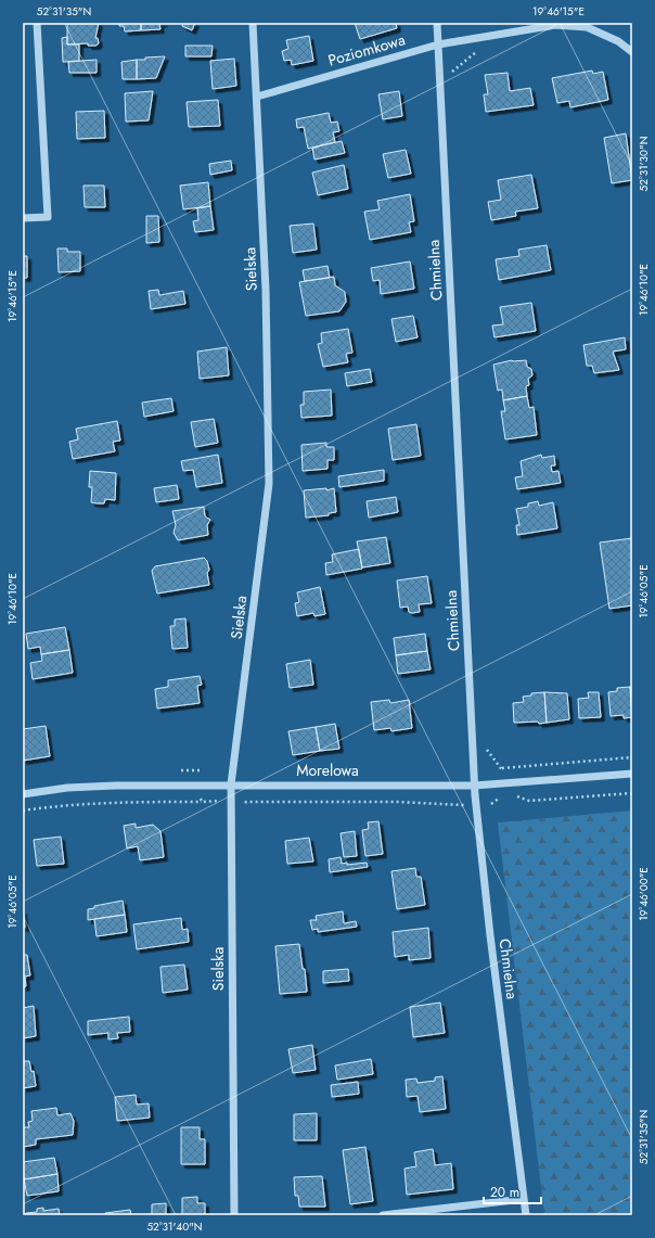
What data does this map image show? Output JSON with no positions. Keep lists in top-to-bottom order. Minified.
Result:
{"streets":{"street":["Poziomkowa","Sielska","Chmielna","Morelowa"]},"crossings":[["Poziomkowa","Sielska"],["Poziomkowa","Chmielna"],["Sielska","Morelowa"],["Chmielna","Morelowa"]],"scale_bar":"20 m","coordinates":["52°31'35\"N","19°46'15\"E","52°31'30\"N","19°46'10\"E","19°46'05\"E","19°46'00\"E","52°31'40\"N"]}
